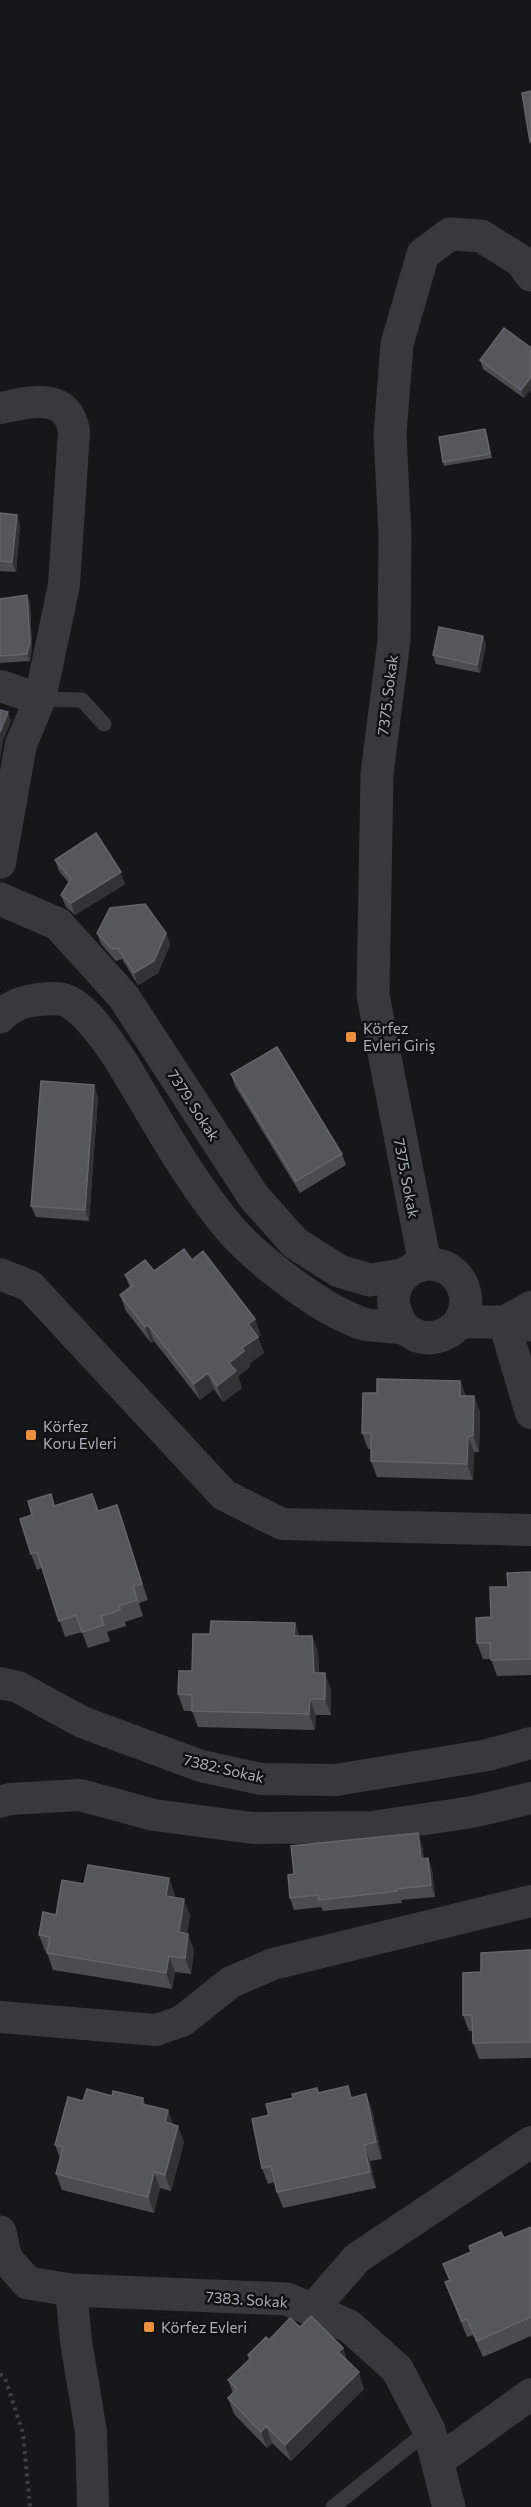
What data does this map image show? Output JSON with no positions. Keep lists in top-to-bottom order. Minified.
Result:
{"streets":{"street":["7375. Sokak","7379. Sokak","7382: Sokak","7383. Sokak"]},"crossings":[["7375. Sokak","7379. Sokak"]],"places":{"transit":["Körfez Evleri Giriş","Körfez Koru Evleri","Körfez Evleri"]}}
